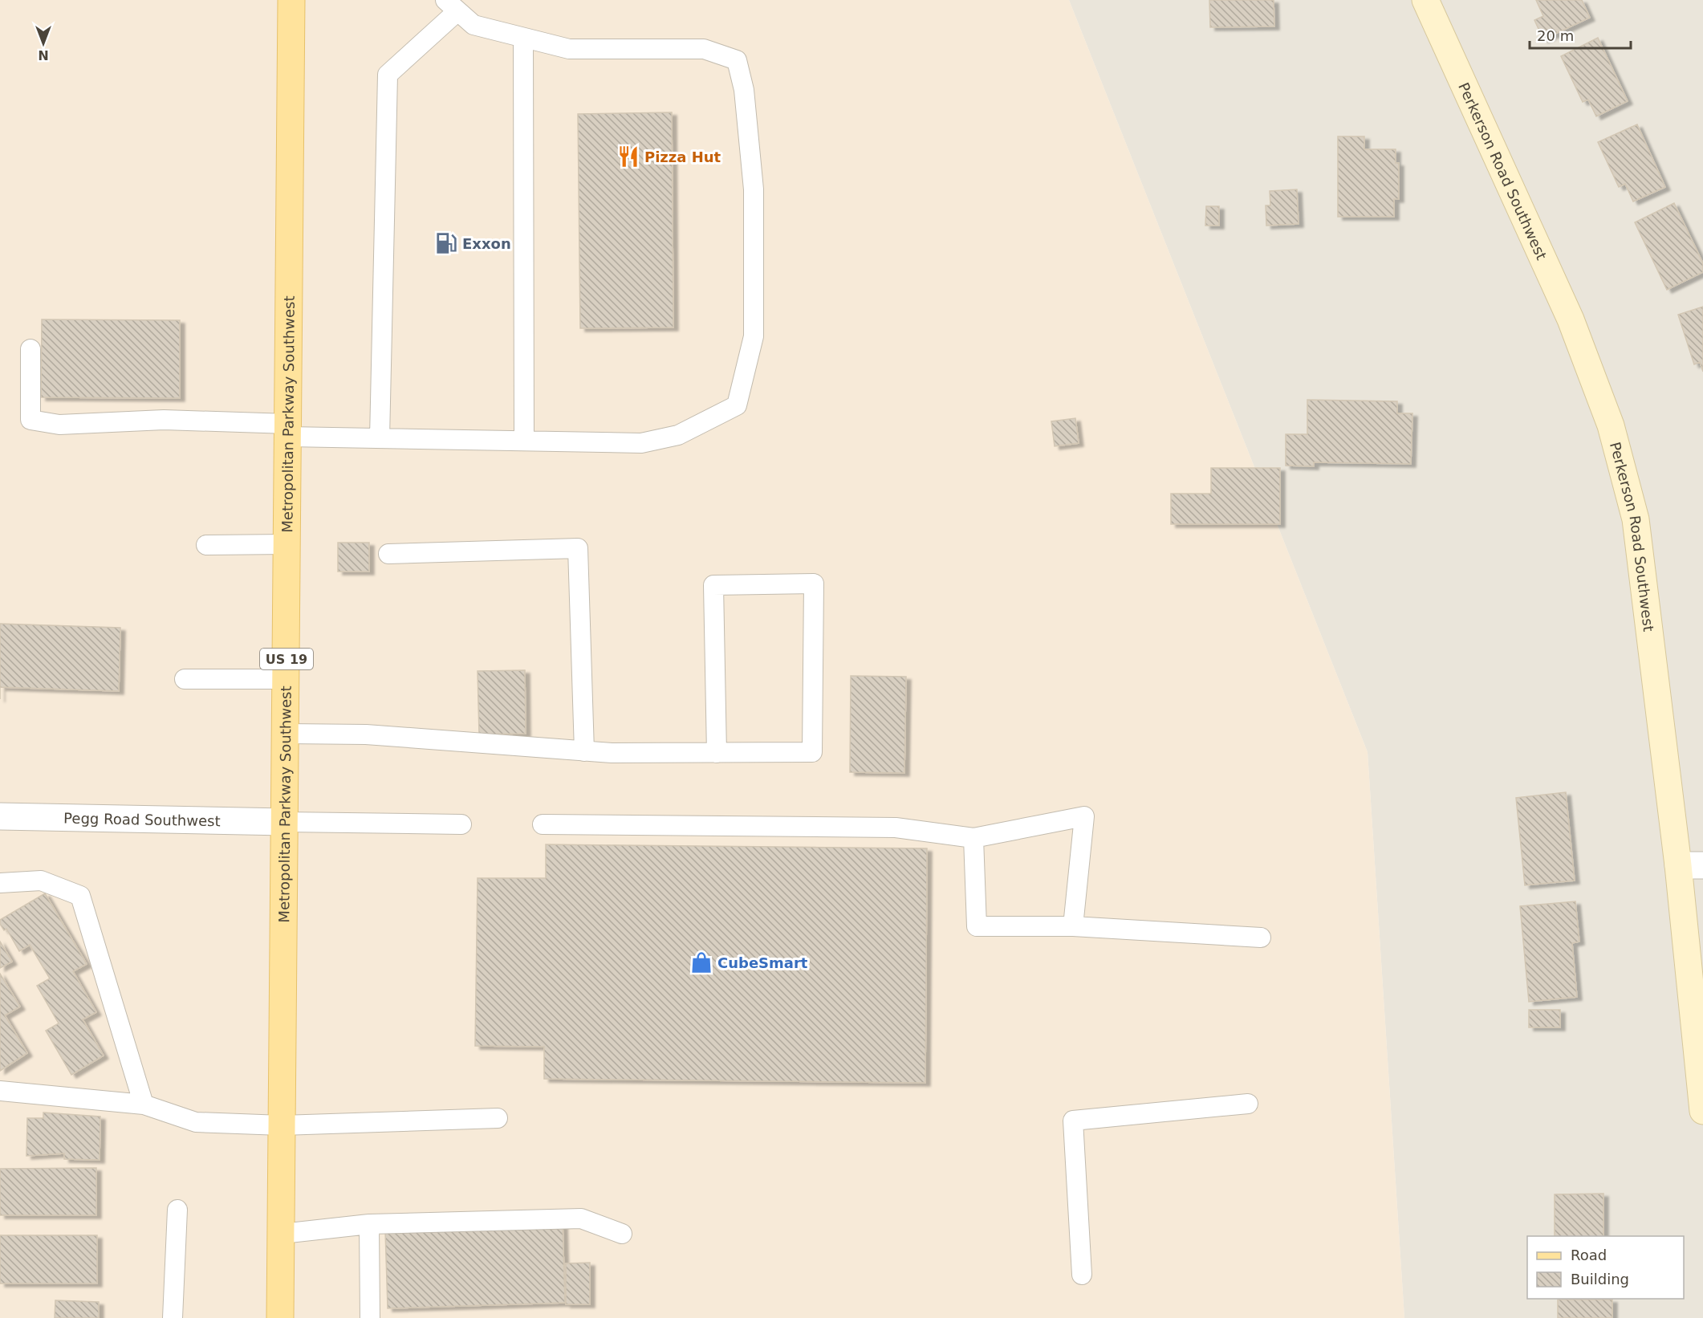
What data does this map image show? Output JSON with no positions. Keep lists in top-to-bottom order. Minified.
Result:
{"streets":{"main road":["Metropolitan Parkway Southwest","US 19"],"street":["Perkerson Road Southwest","Pegg Road Southwest"]},"crossings":[["Metropolitan Parkway Southwest","Pegg Road Southwest"]],"places":{"restaurant":["Pizza Hut"],"fuel station":["Exxon"],"shop":["CubeSmart"]},"legend":["Road","Building"],"scale_bar":"20 m","north":"bottom"}
